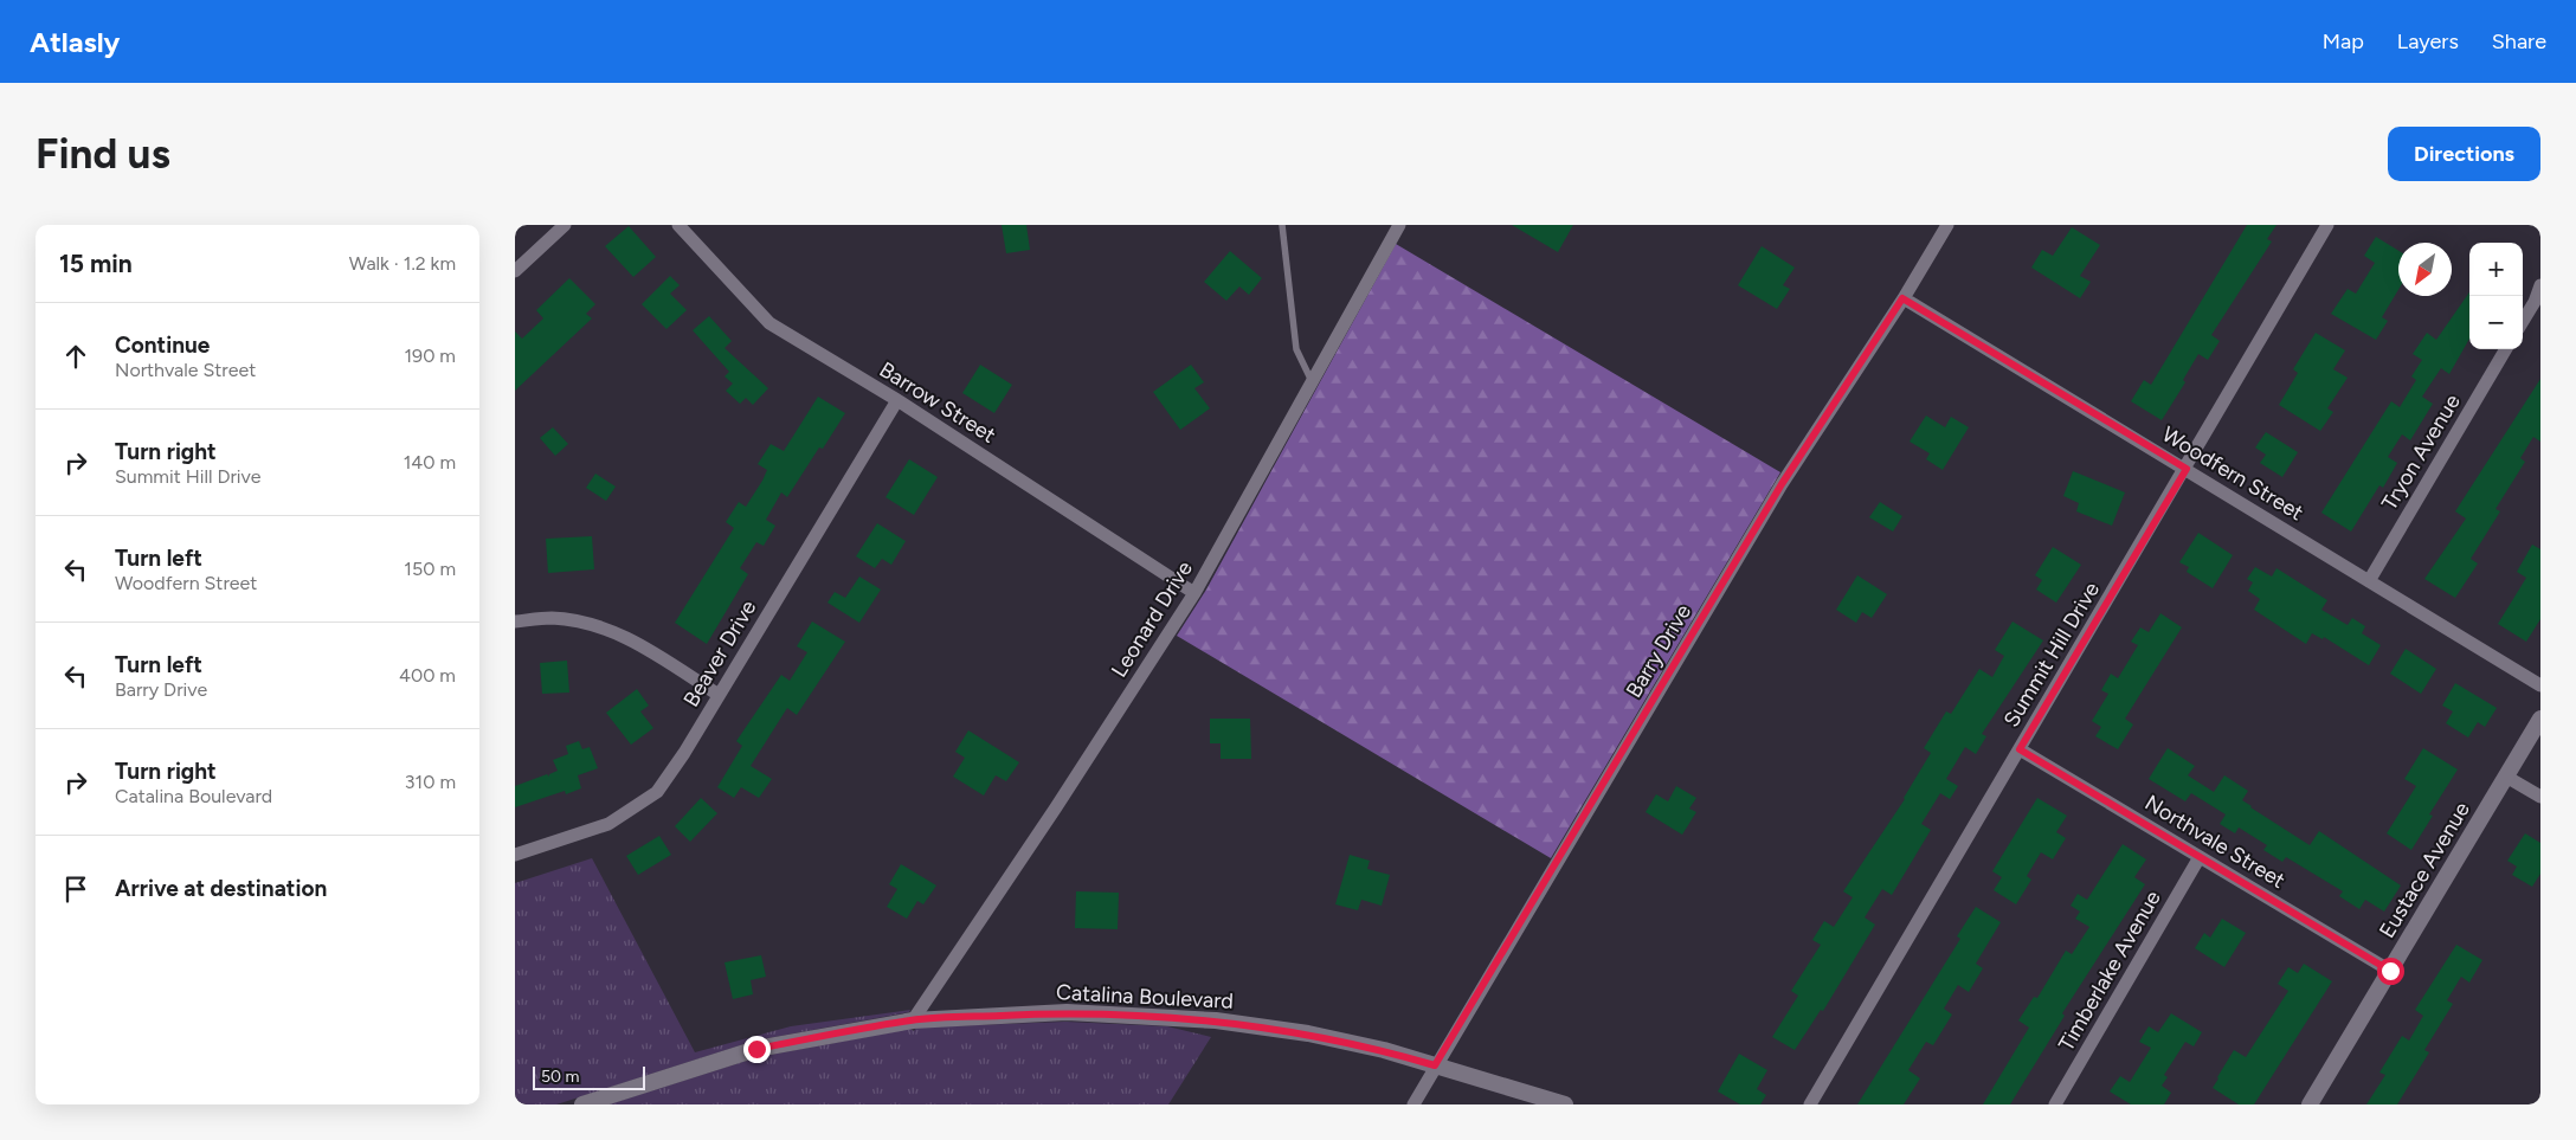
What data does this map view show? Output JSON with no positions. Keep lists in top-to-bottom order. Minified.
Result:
{"streets":{"street":["Barrow Street","Tryon Avenue","Woodfern Street","Leonard Drive","Barry Drive","Beaver Drive","Summit Hill Drive","Northvale Street","Eustace Avenue","Timberlake Avenue","Catalina Boulevard"]},"crossings":[["Barrow Street","Leonard Drive"],["Barrow Street","Beaver Drive"],["Tryon Avenue","Woodfern Street"],["Woodfern Street","Barry Drive"],["Woodfern Street","Summit Hill Drive"],["Leonard Drive","Catalina Boulevard"],["Barry Drive","Catalina Boulevard"],["Summit Hill Drive","Northvale Street"],["Northvale Street","Eustace Avenue"],["Northvale Street","Timberlake Avenue"]],"scale_bar":"50 m","north":"bottom left","page":{"header":"Atlasly","nav":["Map","Layers","Share"],"buttons":"Directions","title":"Find us","heading":["15 min","Walk · 1.2 km"],"map_buttons":["+","−"],"list":[["Continue","Northvale Street","190 m"],["Turn right","Summit Hill Drive","140 m"],["Turn left","Woodfern Street","150 m"],["Turn left","Barry Drive","400 m"],["Turn right","Catalina Boulevard","310 m"],"Arrive at destination"],"scale":"50 m"}}
